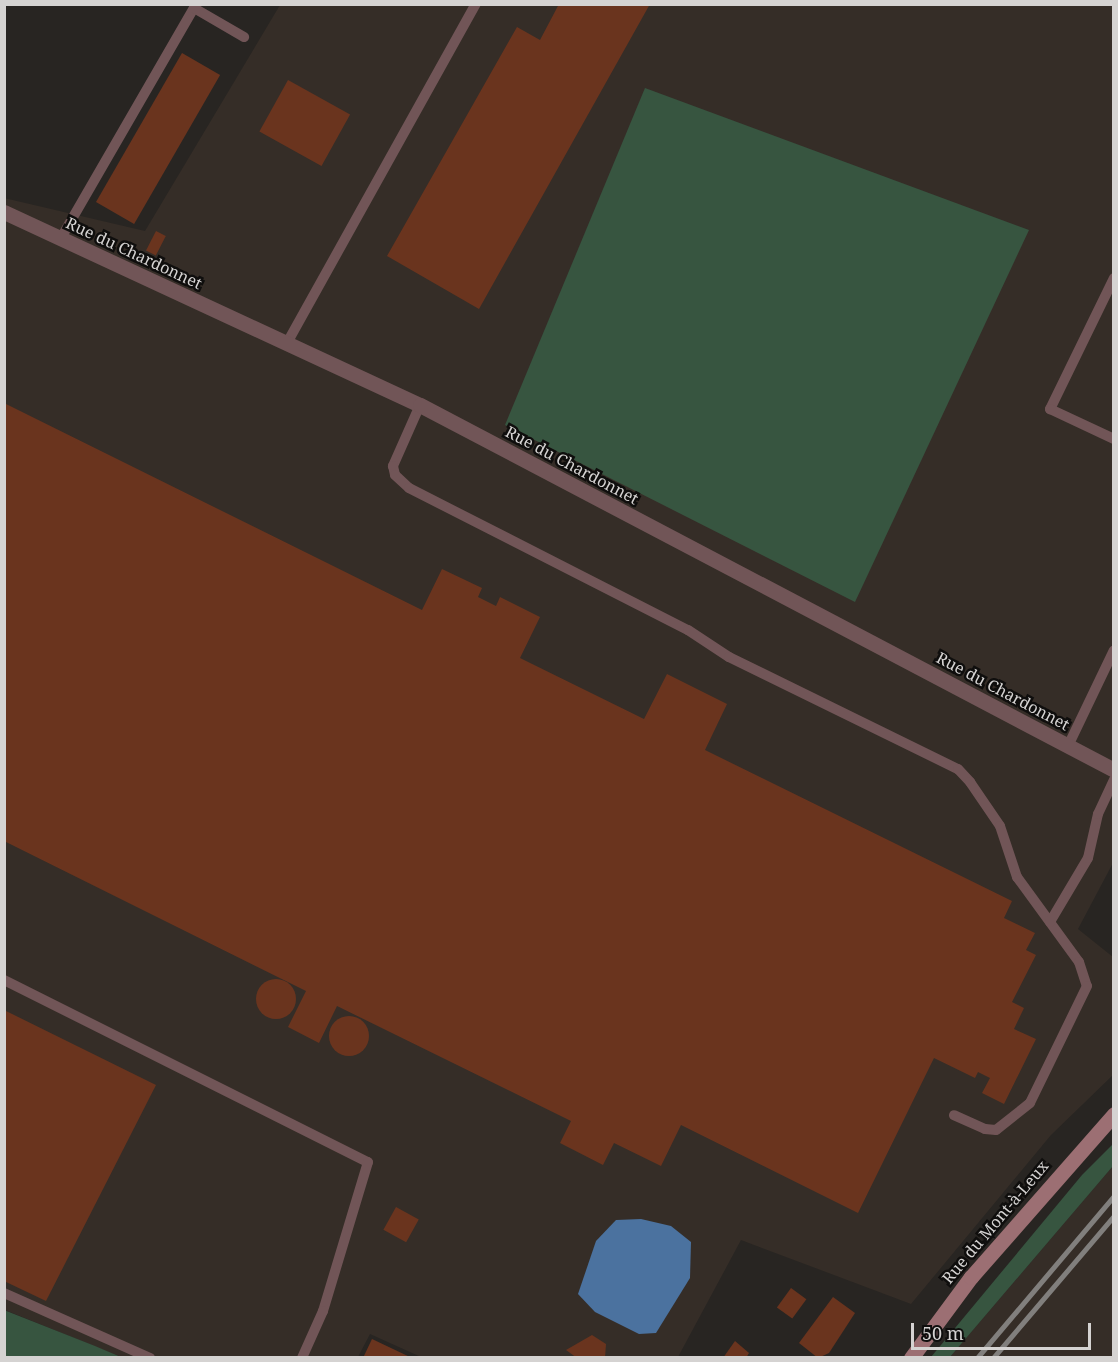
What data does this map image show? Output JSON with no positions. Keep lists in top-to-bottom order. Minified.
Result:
{"streets":{"street":["Rue du Chardonnet","Rue du Mont-à-Leux"]},"scale_bar":"50 m"}
